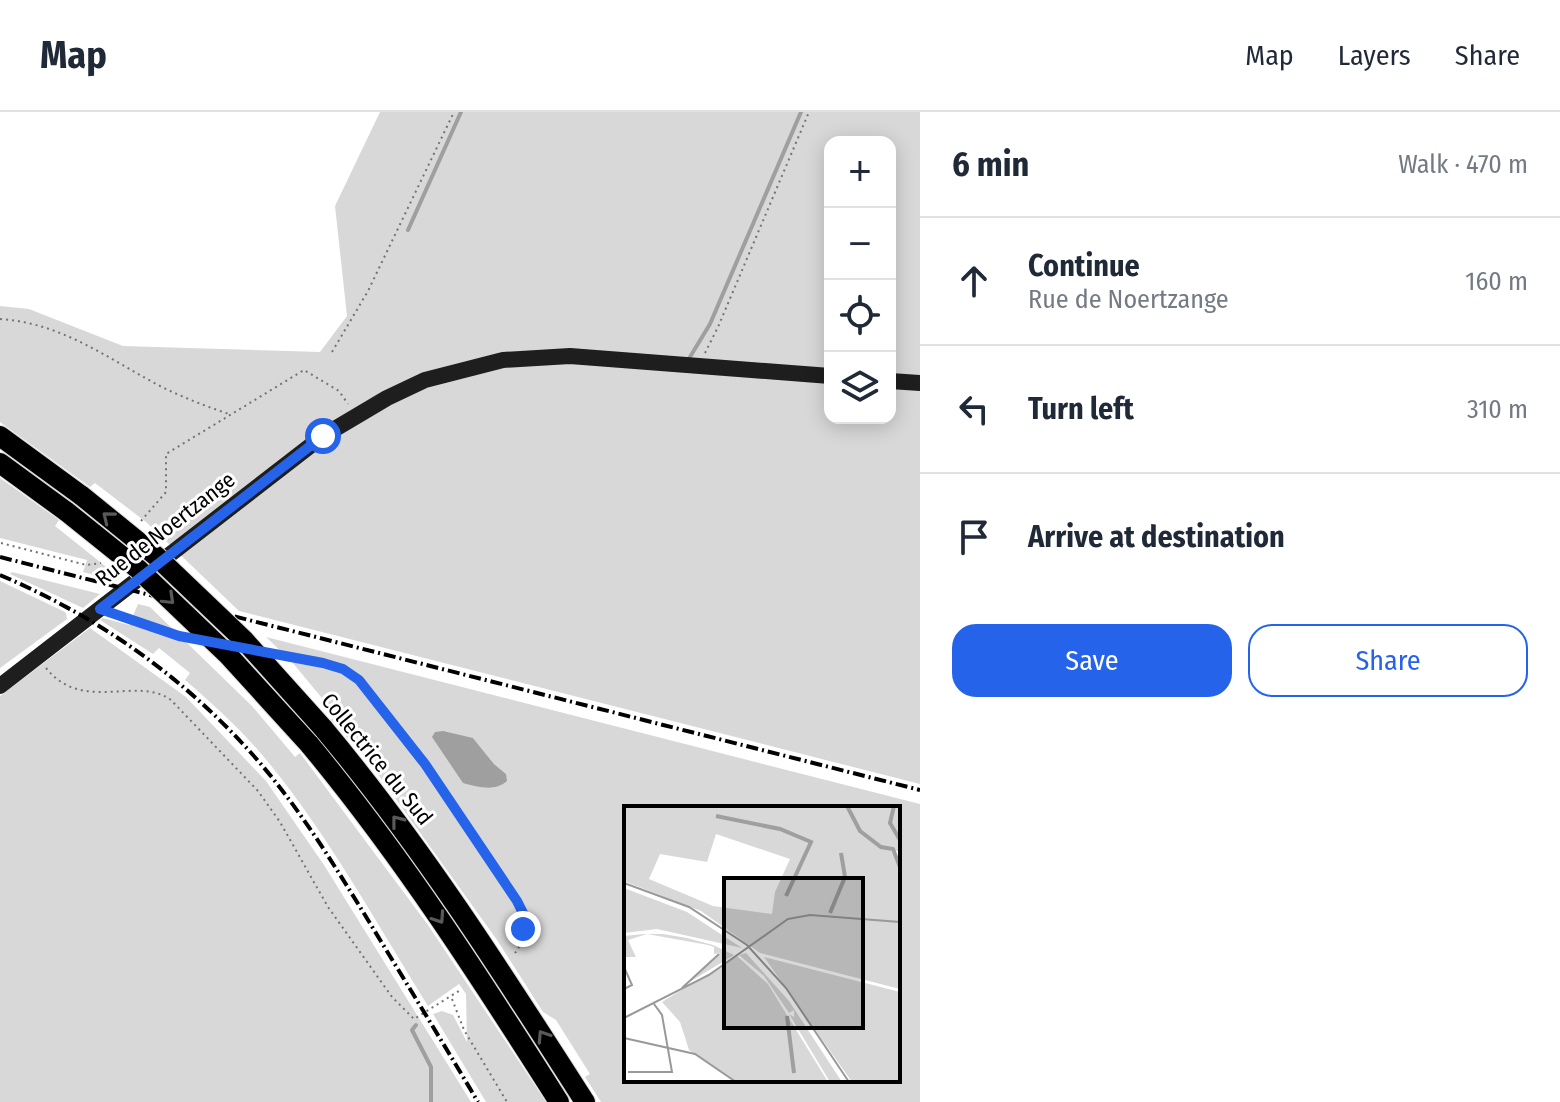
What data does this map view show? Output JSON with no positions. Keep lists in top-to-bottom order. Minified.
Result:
{"streets":{"highway":["Collectrice du Sud"],"main road":["Rue de Noertzange"]},"page":{"header":"Map","nav":["Map","Layers","Share"],"heading":["6 min","Walk · 470 m"],"map_buttons":["+","−"],"list":[["Continue","Rue de Noertzange","160 m"],["Turn left","310 m"],"Arrive at destination"],"buttons":["Save","Share"]}}
